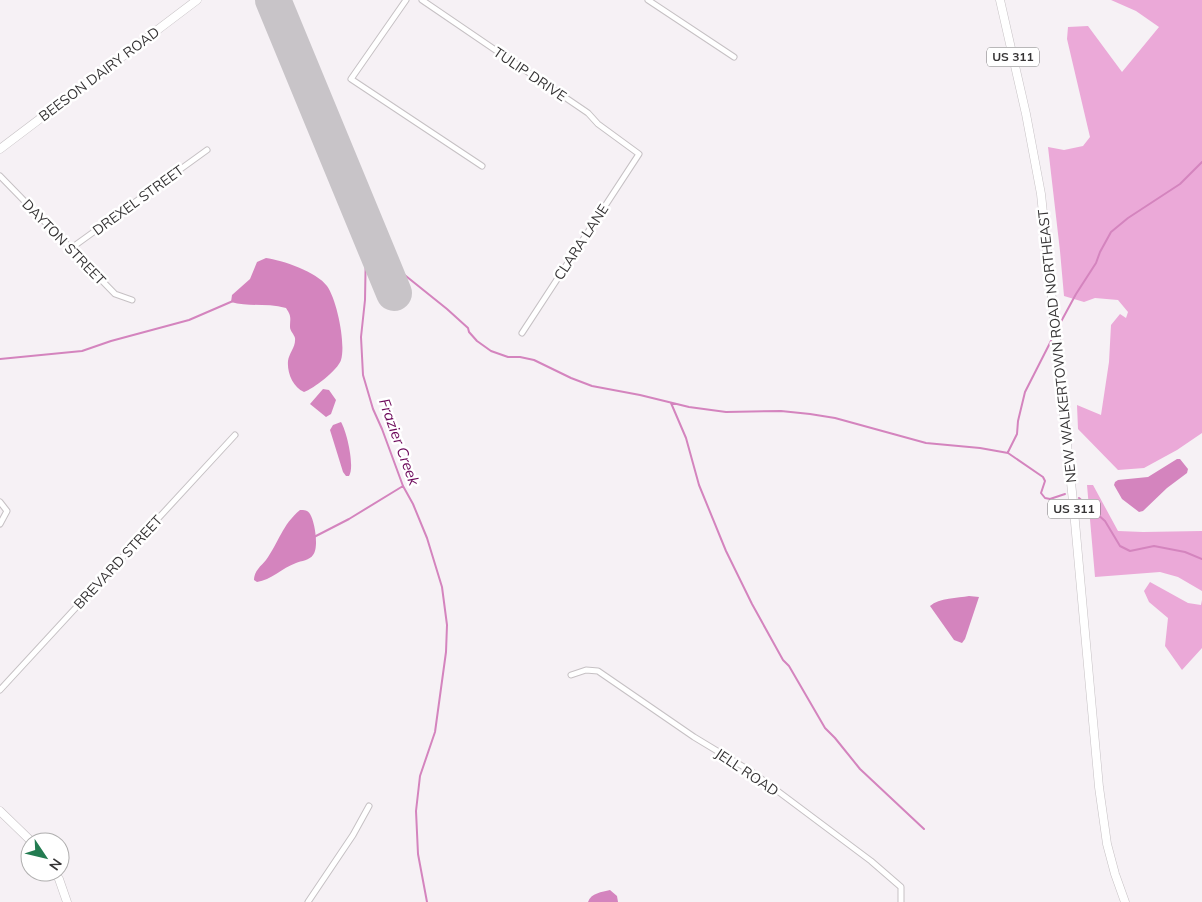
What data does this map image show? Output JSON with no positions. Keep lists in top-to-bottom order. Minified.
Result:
{"streets":{"main road":["US 311","BEESON DAIRY ROAD","NEW WALKERTOWN ROAD NORTHEAST"],"street":["TULIP DRIVE","DREXEL STREET","DAYTON STREET","CLARA LANE","BREVARD STREET","JELL ROAD"]},"crossings":[["TULIP DRIVE","CLARA LANE"],["DREXEL STREET","DAYTON STREET"]],"water":["Frazier Creek"],"north":"bottom right"}
